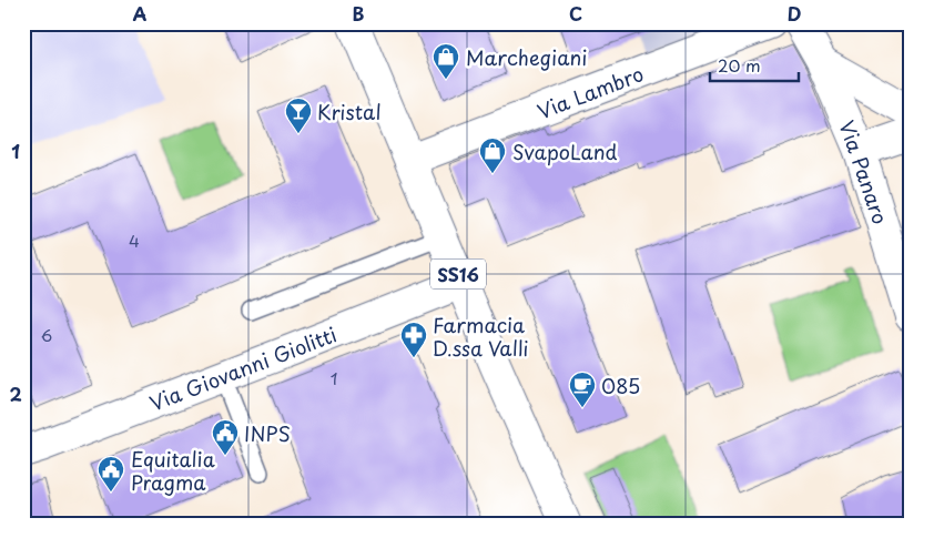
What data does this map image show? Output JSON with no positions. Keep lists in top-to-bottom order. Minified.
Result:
{"streets":{"street":["Via Lambro","Via Panaro","SS16","Via Giovanni Giolitti"]},"crossings":[["Via Lambro","SS16"],["SS16","Via Giovanni Giolitti"]],"places":{"shop":["Marchegiani","SvapoLand"],"bar":["Kristal"],"pharmacy":["Farmacia D.ssa Valli"],"cafe":["085"],"public building":["INPS","Equitalia Pragma"]},"house_numbers":["4","6","1"],"scale_bar":"20 m","grid":{"columns":["A","B","C","D"],"rows":["1","2"]}}
